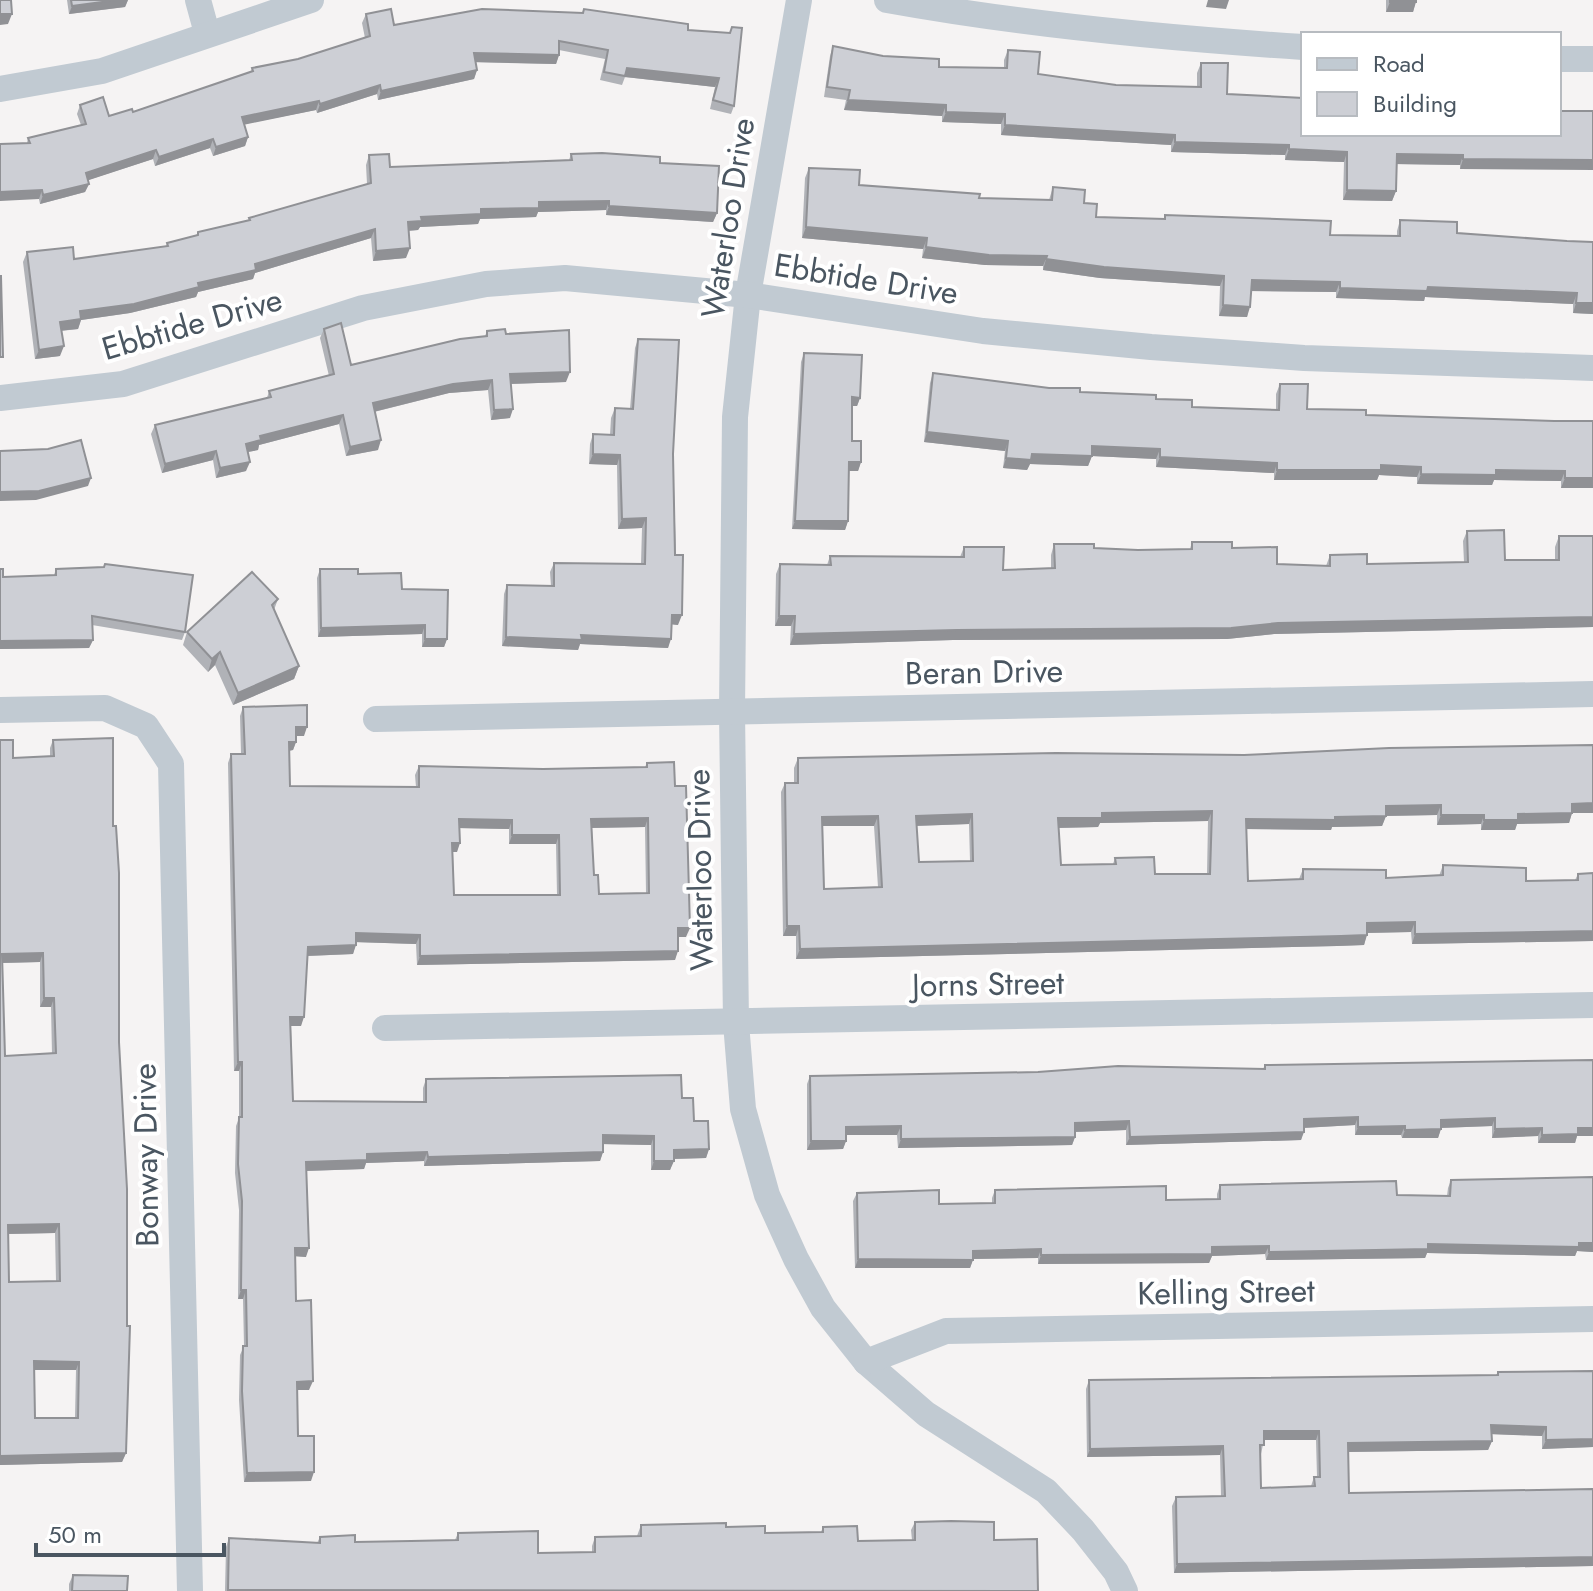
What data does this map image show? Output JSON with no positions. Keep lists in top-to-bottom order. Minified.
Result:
{"streets":{"street":["Waterloo Drive","Ebbtide Drive","Beran Drive","Jorns Street","Bonway Drive","Kelling Street"]},"crossings":[["Waterloo Drive","Ebbtide Drive"],["Waterloo Drive","Beran Drive"],["Waterloo Drive","Jorns Street"],["Waterloo Drive","Kelling Street"]],"legend":["Road","Building"],"scale_bar":"50 m"}
